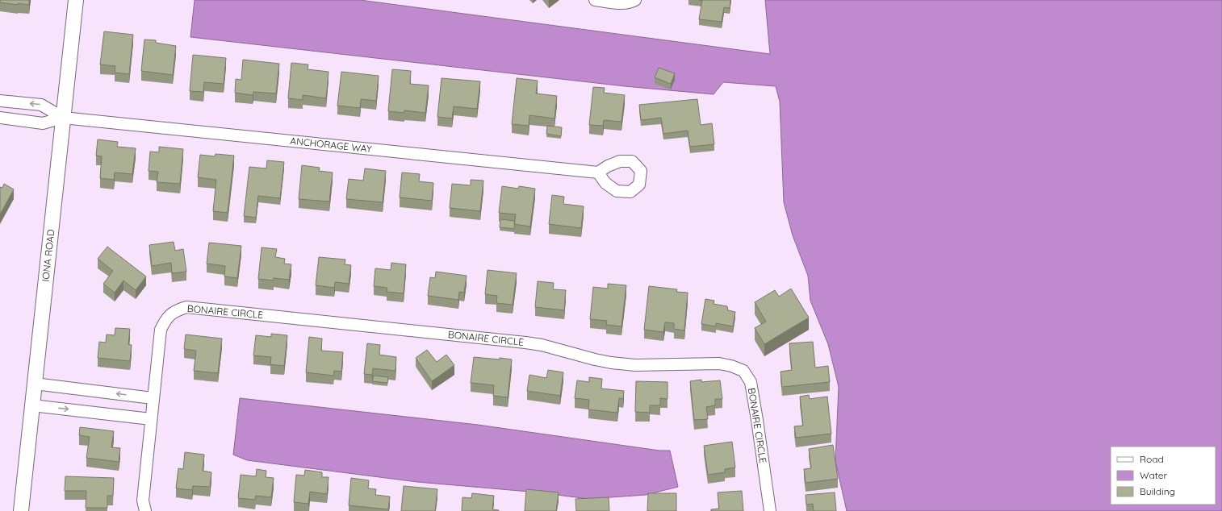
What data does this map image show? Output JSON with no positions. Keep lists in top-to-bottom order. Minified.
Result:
{"streets":{"street":["ANCHORAGE WAY","IONA ROAD","BONAIRE CIRCLE"]},"crossings":[["ANCHORAGE WAY","IONA ROAD"]],"legend":["Road","Water","Building"]}
